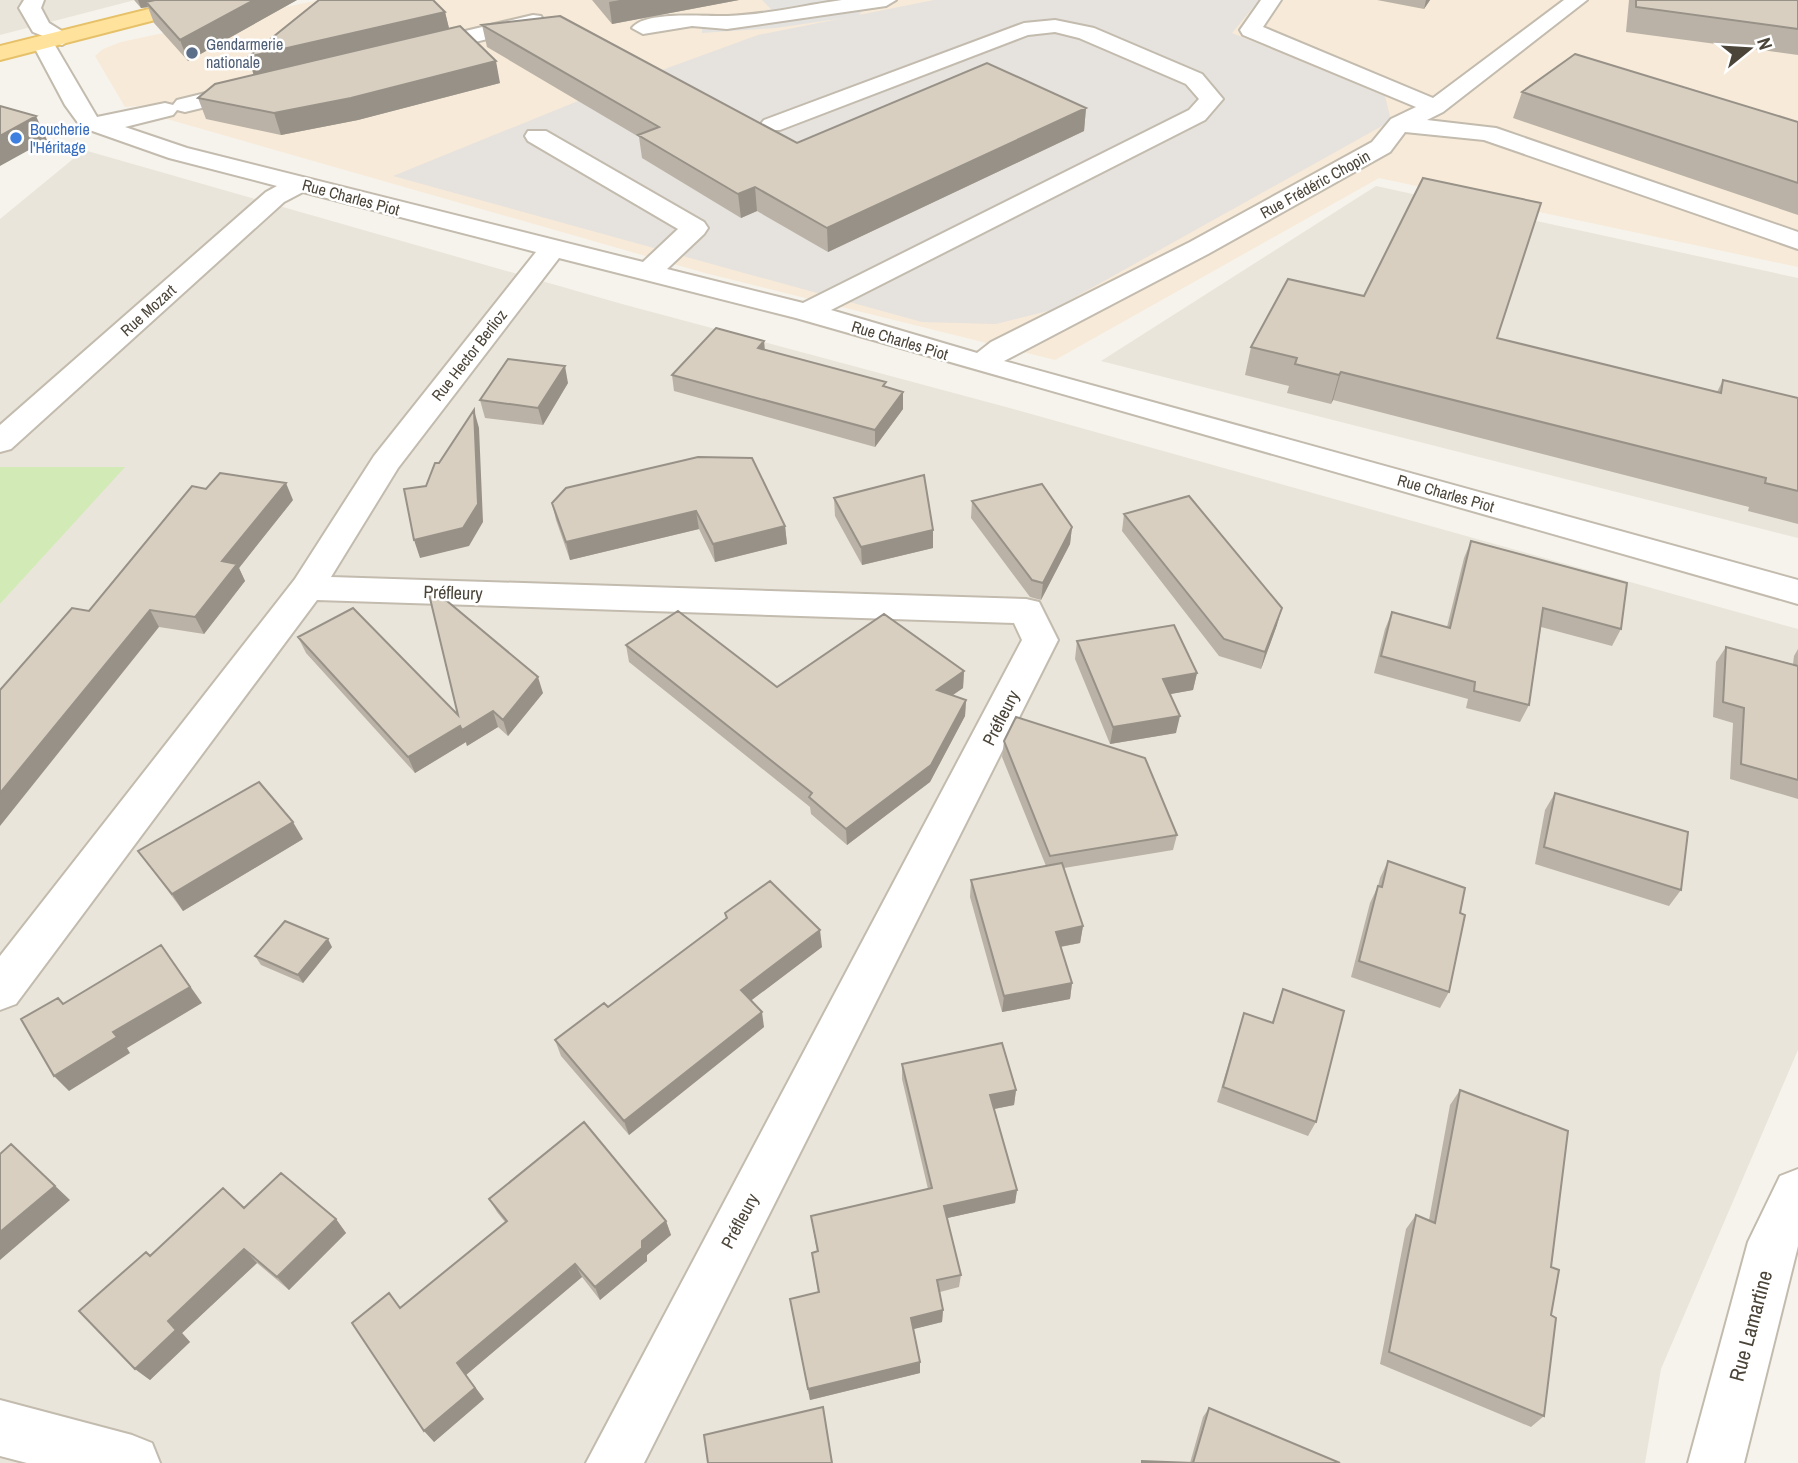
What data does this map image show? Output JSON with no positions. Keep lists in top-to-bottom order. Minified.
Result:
{"streets":{"street":["Rue Frédéric Chopin","Rue Charles Piot","Rue Mozart","Rue Hector Berlioz","Préfleury","Rue Lamartine"]},"crossings":[["Rue Frédéric Chopin","Rue Charles Piot"],["Rue Charles Piot","Rue Mozart"],["Rue Charles Piot","Rue Hector Berlioz"],["Rue Hector Berlioz","Préfleury"]],"places":["Gendarmerie nationale","Boucherie l'Héritage"],"north":"right"}
